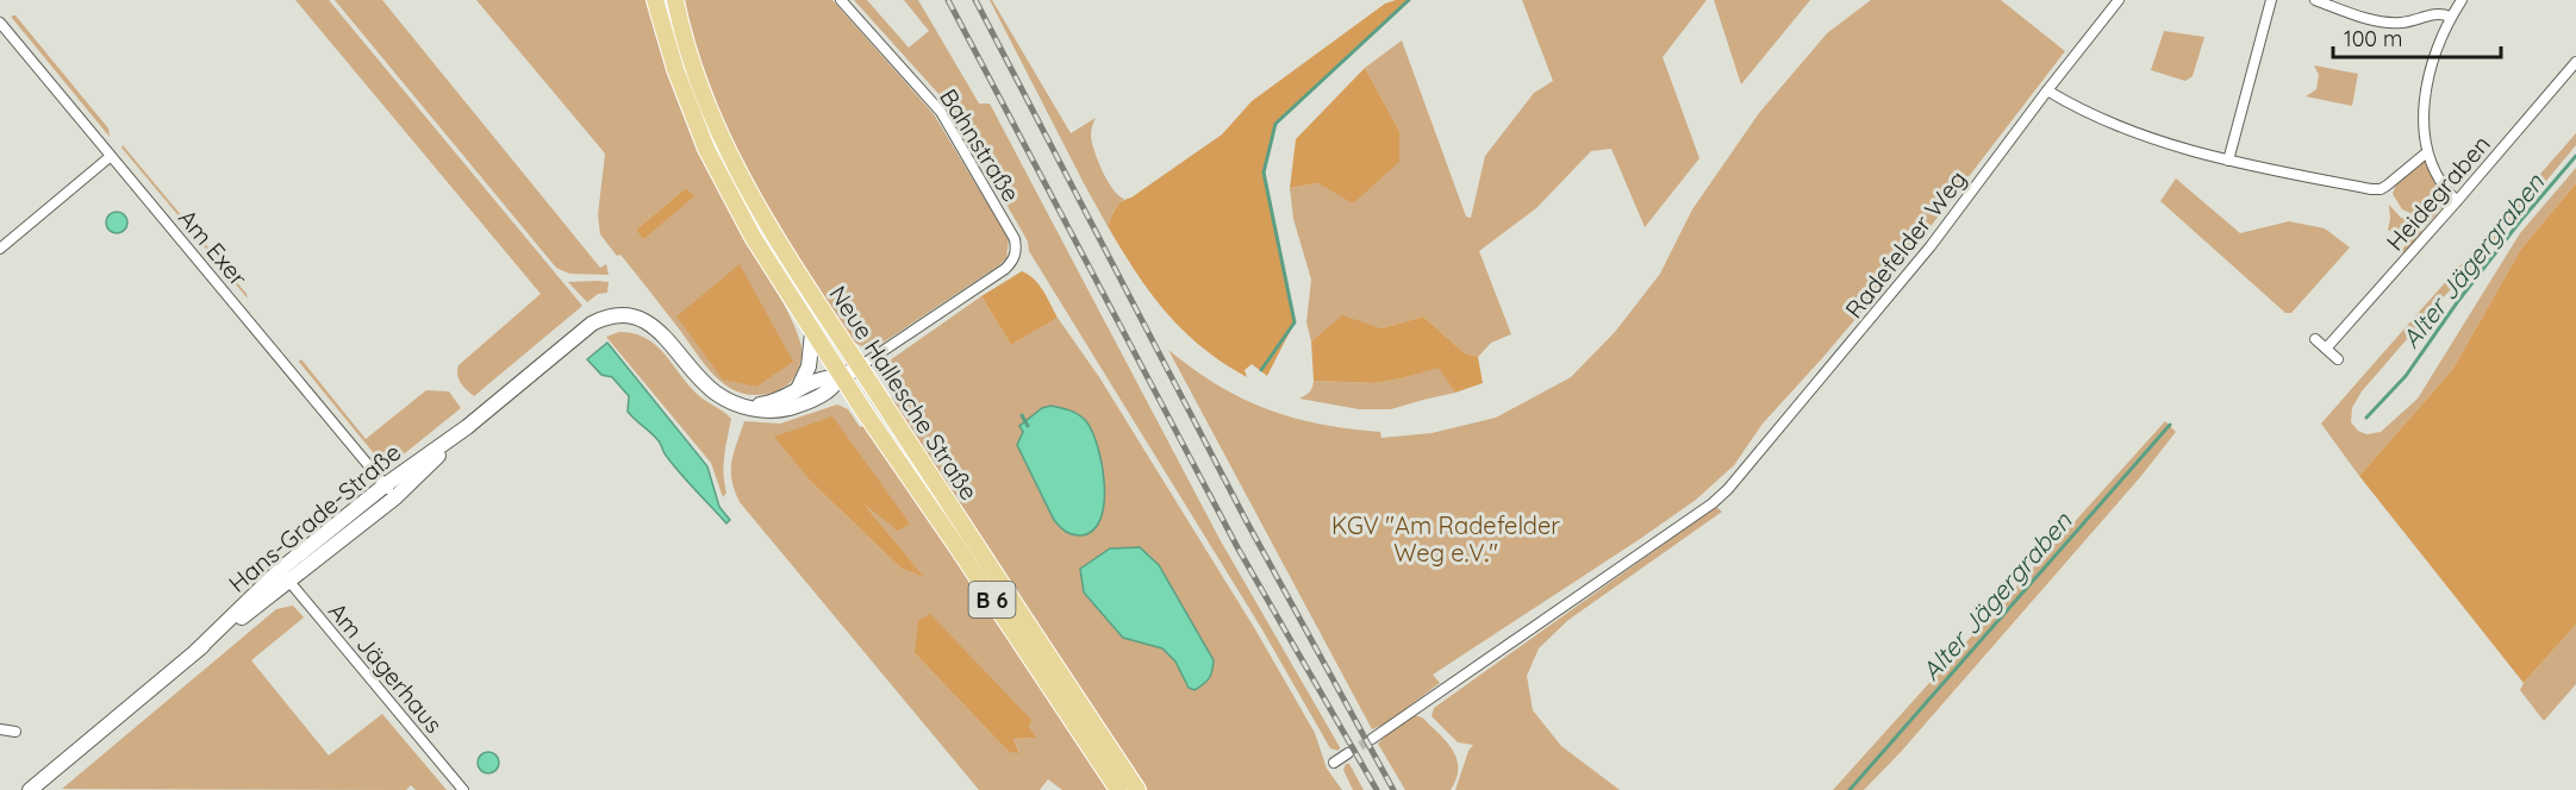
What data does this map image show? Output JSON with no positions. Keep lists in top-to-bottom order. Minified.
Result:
{"streets":{"main road":["Neue Hallesche Straße","B 6"],"street":["Bahnstraße","Heidegraben","Radefelder Weg","Am Exer","Hans-Grade-Straße","Am Jägerhaus"]},"crossings":[["Bahnstraße","Neue Hallesche Straße"],["Bahnstraße","Hans-Grade-Straße"],["Am Exer","Hans-Grade-Straße"],["Neue Hallesche Straße","Hans-Grade-Straße"],["Hans-Grade-Straße","Am Jägerhaus"]],"water":["Alter Jägergraben"],"parks":["KGV \"Am Radefelder Weg e.V.\""],"scale_bar":"100 m"}
